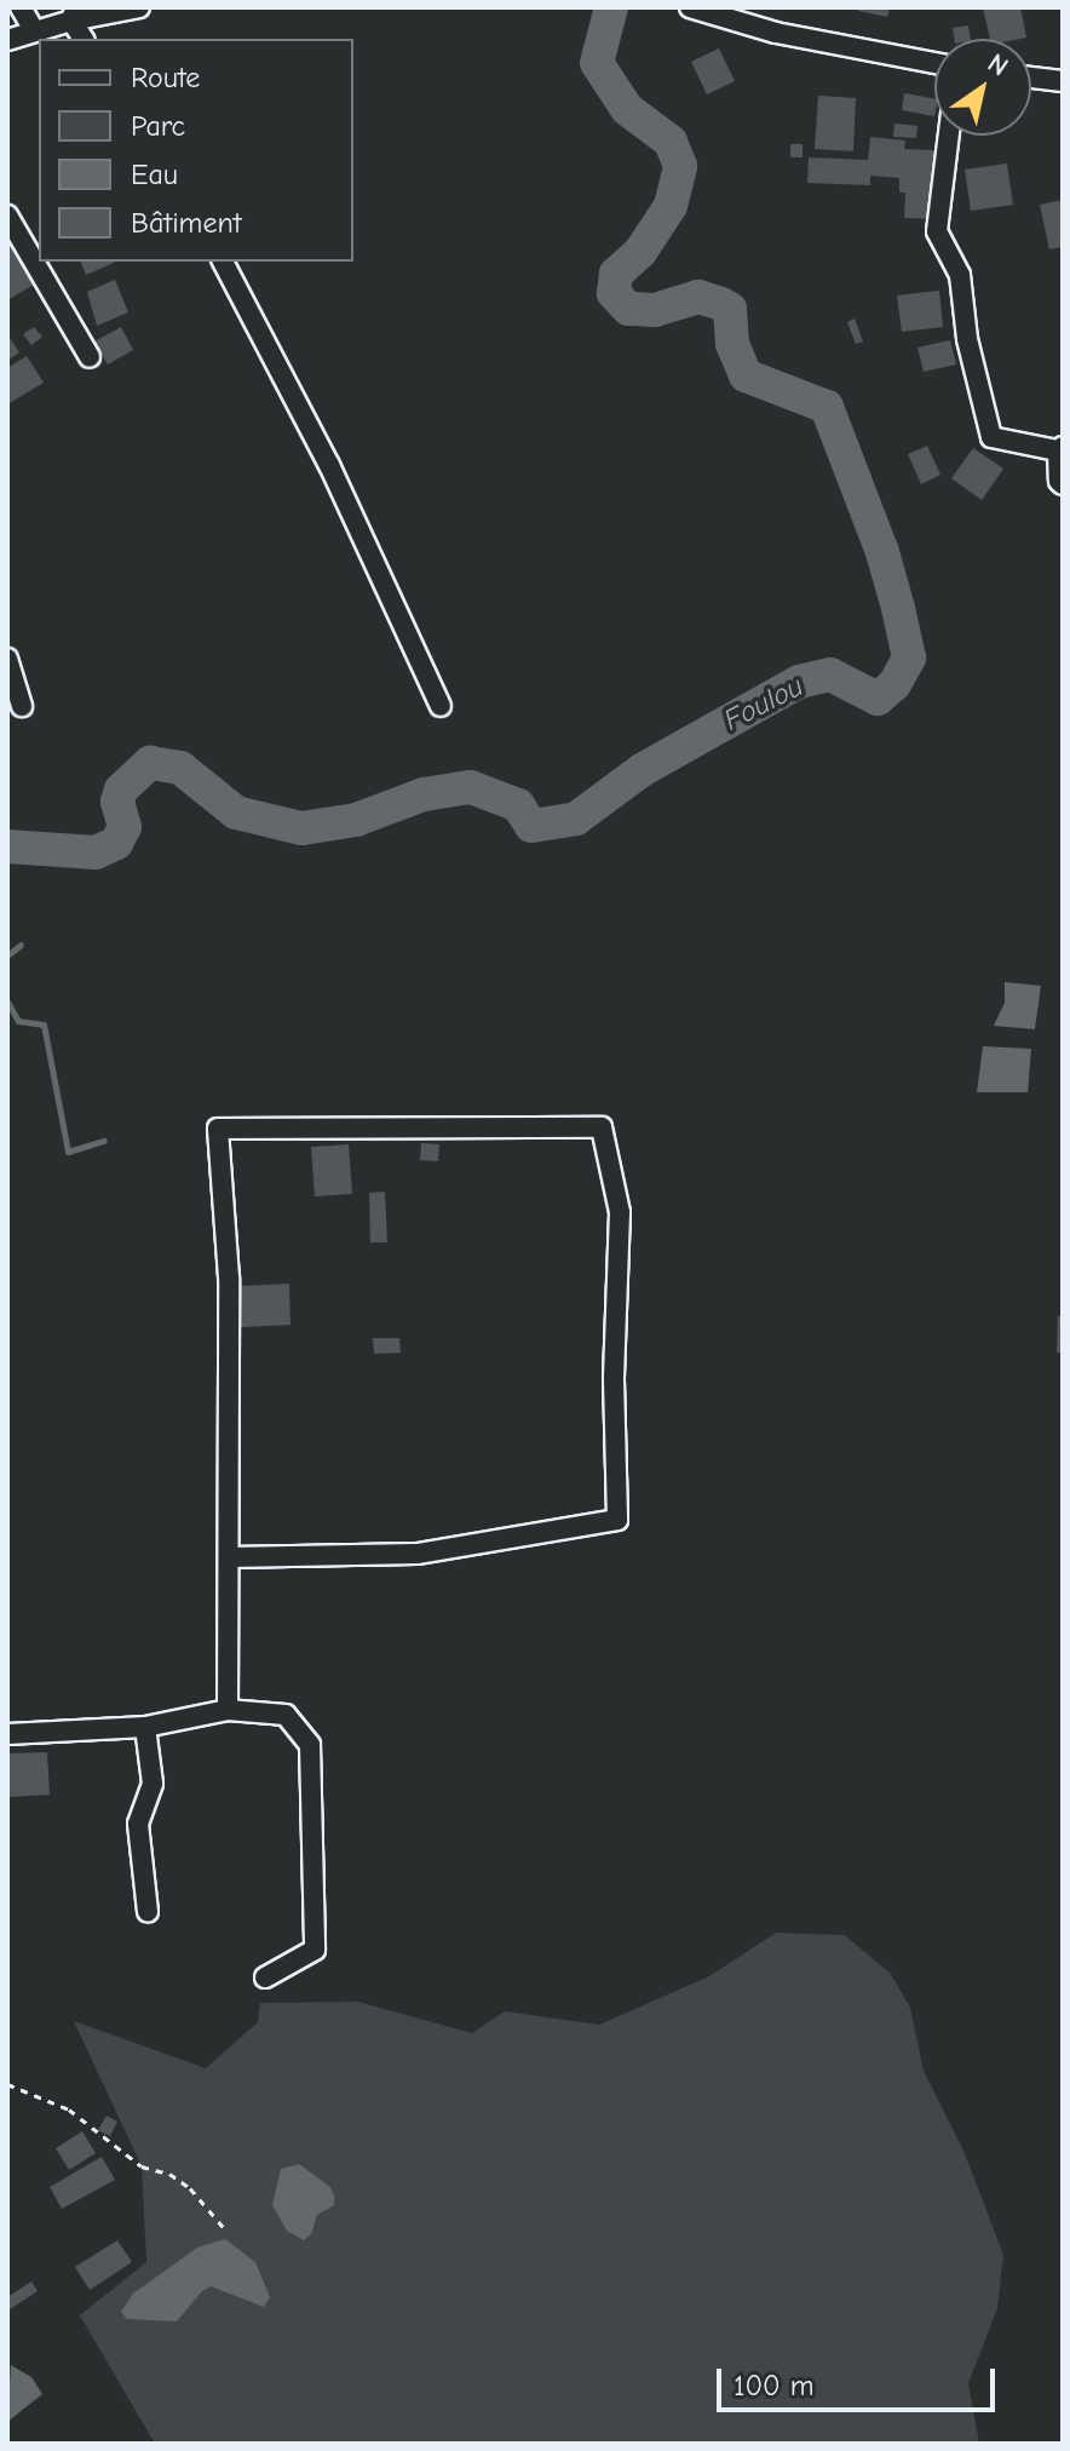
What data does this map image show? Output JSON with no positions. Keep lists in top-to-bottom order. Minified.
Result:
{"water":["Foulou"],"legend":["Route","Parc","Eau","Bâtiment"],"scale_bar":"100 m","north":"top right"}
